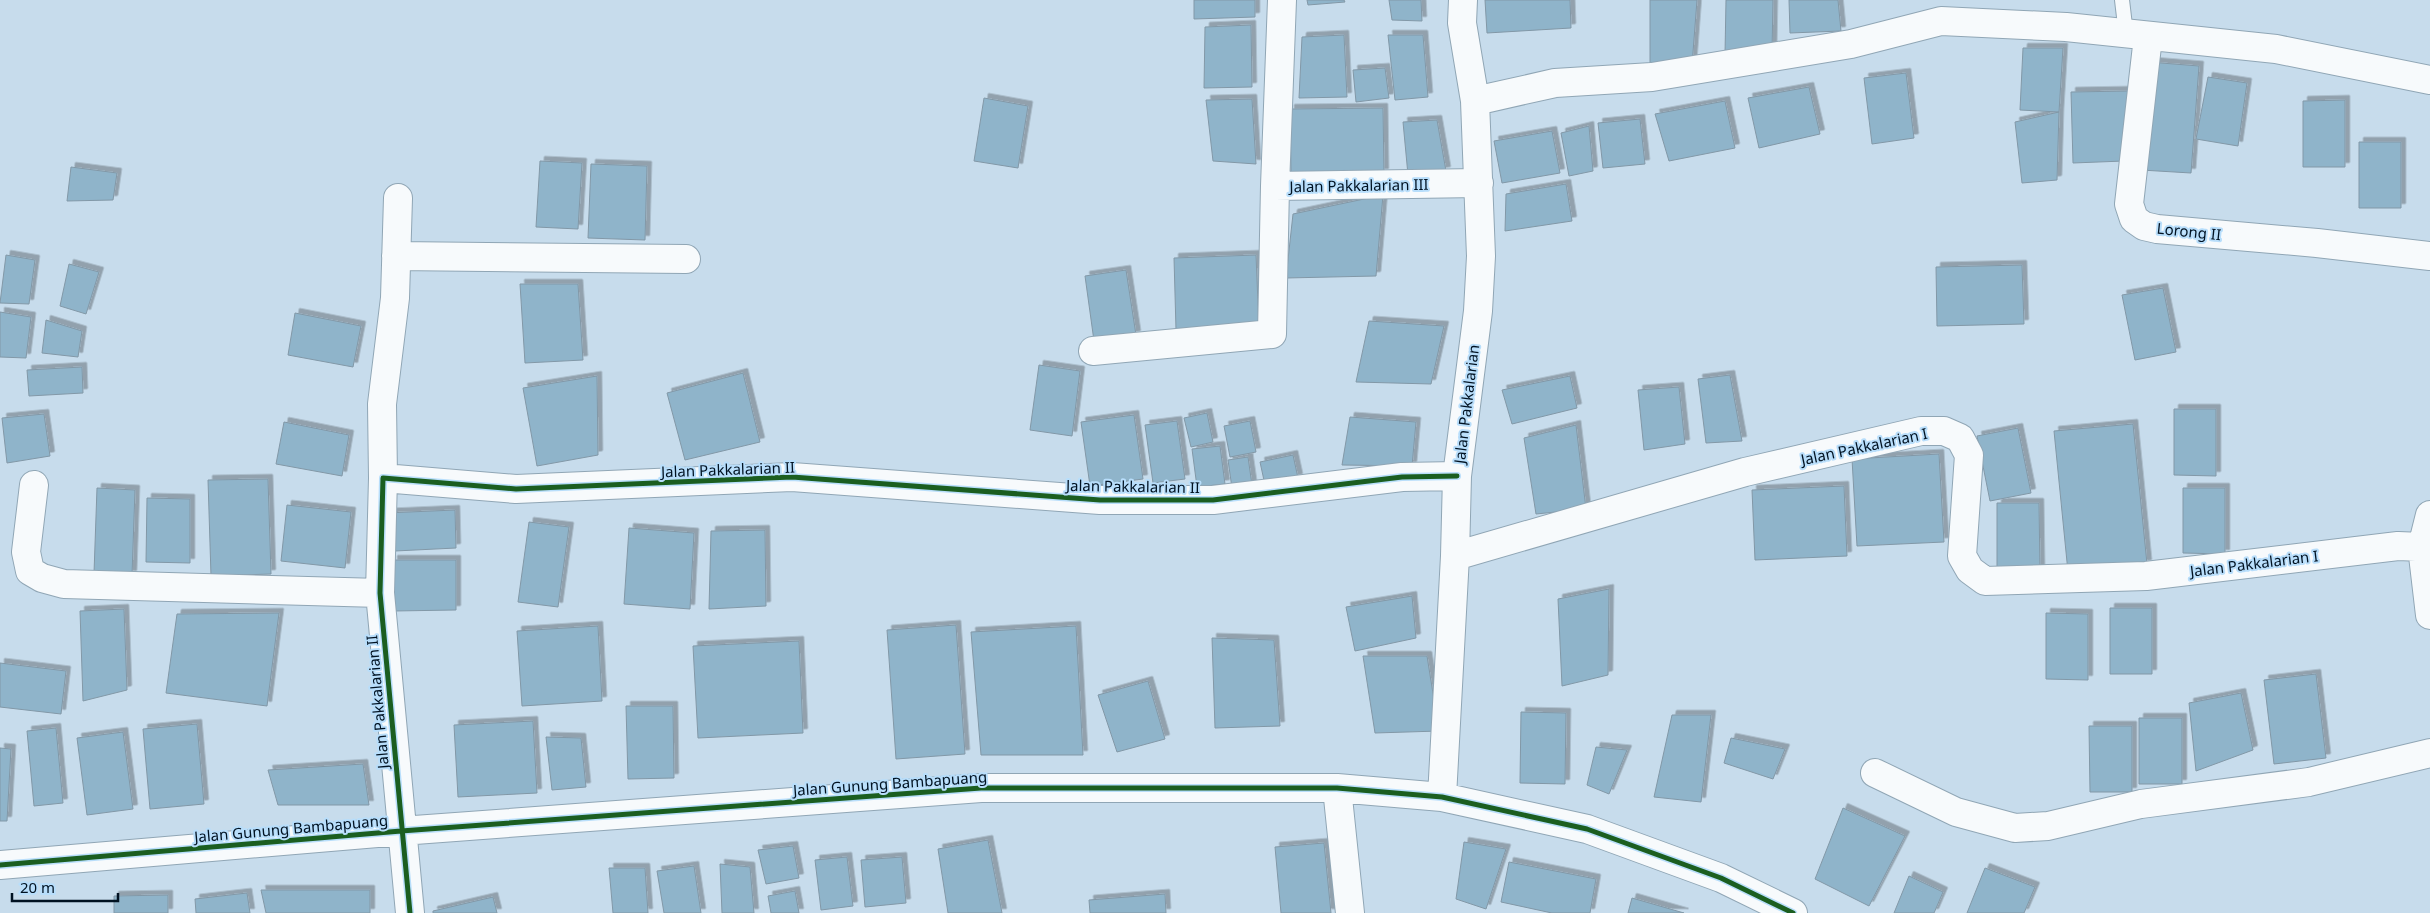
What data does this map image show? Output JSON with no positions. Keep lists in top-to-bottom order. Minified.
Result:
{"streets":{"street":["Jalan Pakkalarian III","Lorong II","Jalan Pakkalarian","Jalan Pakkalarian I","Jalan Pakkalarian II","Jalan Gunung Bambapuang"]},"crossings":[["Jalan Pakkalarian III","Jalan Pakkalarian"],["Jalan Pakkalarian","Jalan Pakkalarian I"],["Jalan Pakkalarian","Jalan Pakkalarian II"],["Jalan Pakkalarian","Jalan Gunung Bambapuang"],["Jalan Pakkalarian II","Jalan Gunung Bambapuang"]],"scale_bar":"20 m"}
